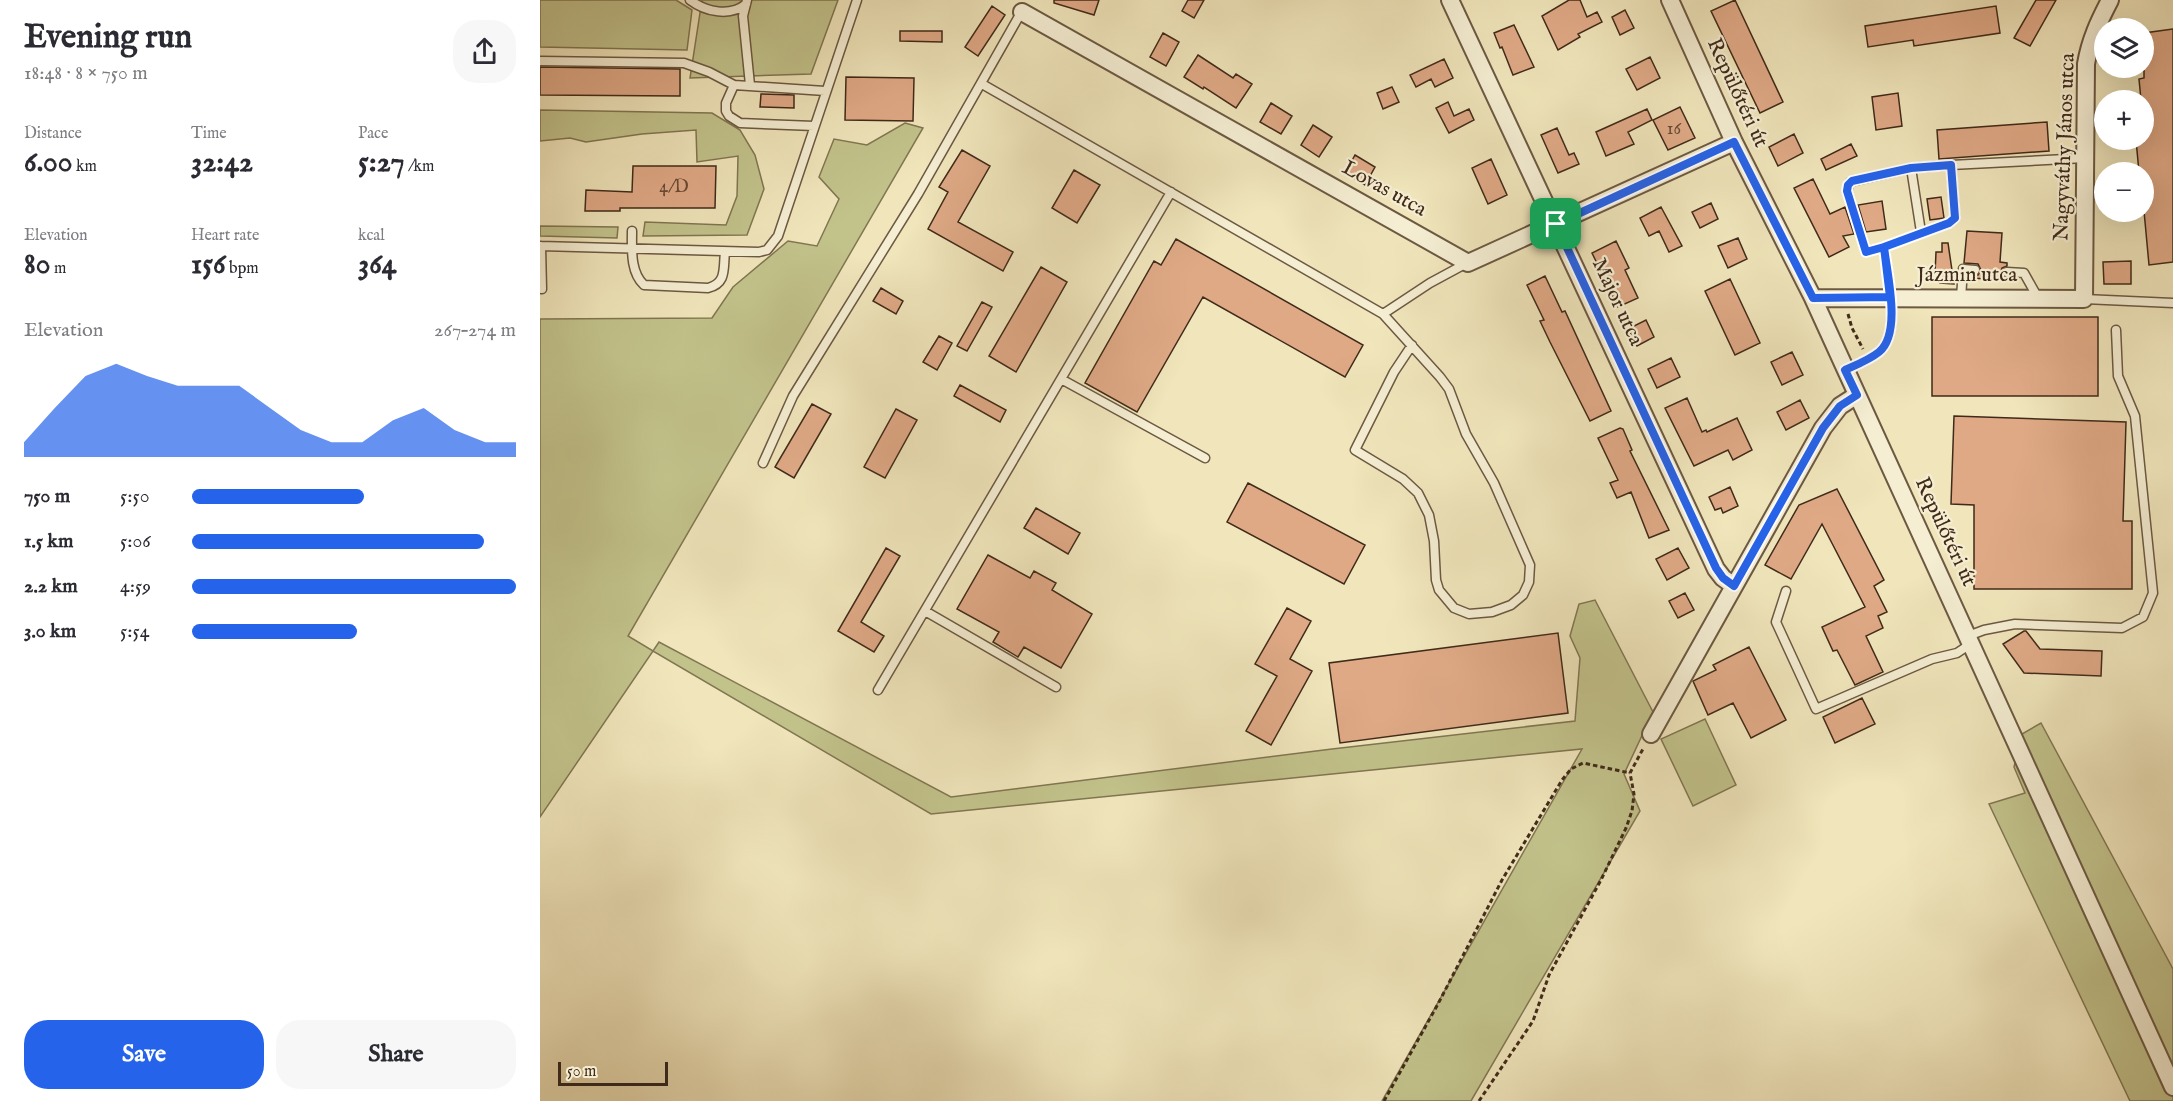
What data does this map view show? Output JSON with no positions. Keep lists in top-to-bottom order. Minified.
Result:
{"streets":{"street":["Repülőtéri út","Nagyváthy János utca","Lovas utca","Jázmin utca","Major utca"]},"crossings":[["Repülőtéri út","Jázmin utca"],["Nagyváthy János utca","Jázmin utca"]],"house_numbers":["16","4/D"],"scale_bar":"50 m","page":{"heading":["Evening run","18:48 · 8 × 750 m"],"map_buttons":["+","−"],"stats":[["Distance","6.00 km"],["Time","32:42"],["Pace","5:27 /km"],["Elevation","80 m"],["Heart rate","156 bpm"],["kcal","364"]],"chart":["Elevation","267–274 m"],"list":[{"name":"750 m","note":"5:50"},{"name":"1.5 km","note":"5:06"},{"name":"2.2 km","note":"4:59"},{"name":"3.0 km","note":"5:54"}],"buttons":["Save","Share"],"scale":"50 m"}}
